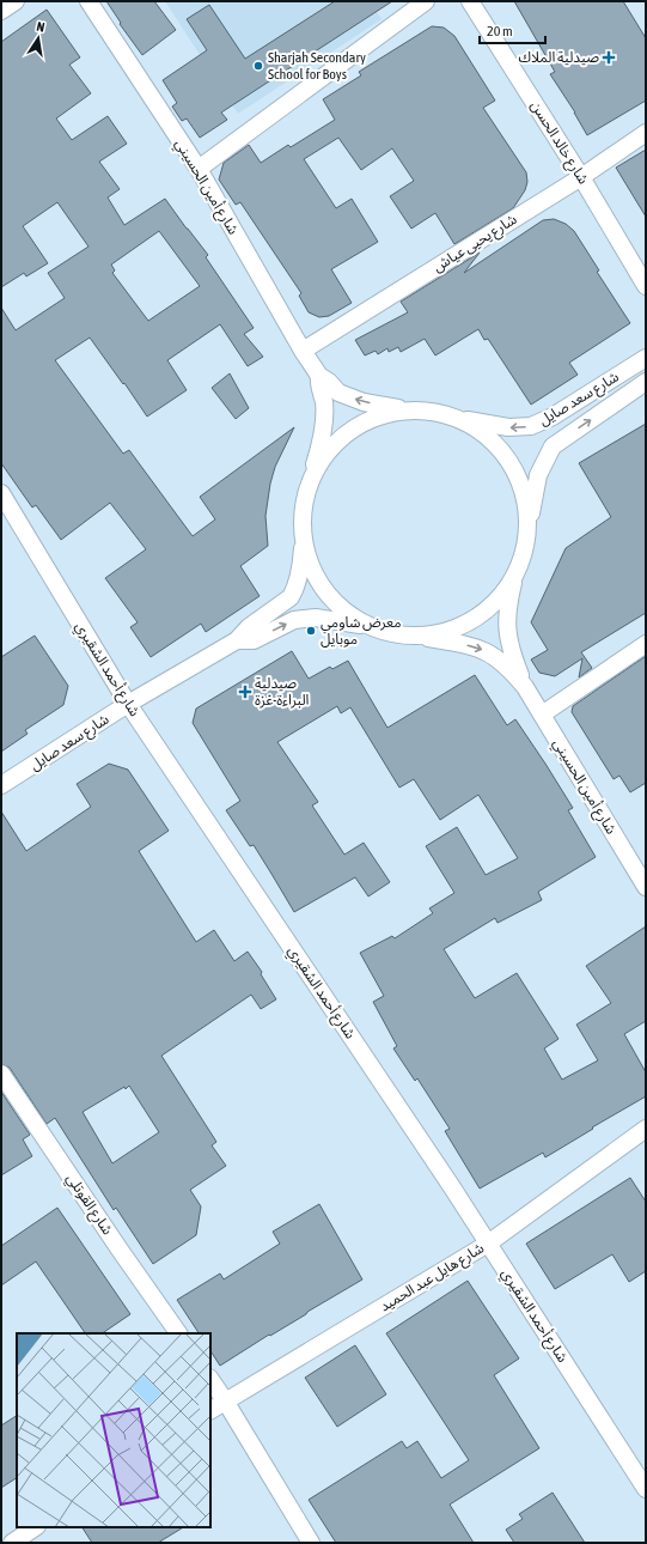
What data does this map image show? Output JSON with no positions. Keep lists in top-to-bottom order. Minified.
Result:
{"streets":{"street":["شارع خالد الحسن","شارع أمين الحسيني","شارع يحيى عياش","شارع سعد صايل","شارع أحمد الشقيري","شارع القوتلي","شارع هايل عبد الحميد"]},"crossings":[["شارع خالد الحسن","شارع يحيى عياش"],["شارع أمين الحسيني","شارع يحيى عياش"],["شارع سعد صايل","شارع أحمد الشقيري"],["شارع أحمد الشقيري","شارع هايل عبد الحميد"]],"places":{"health":["صيدلية الملاك","صيدلية البراءة-غزة"],"other":["Sharjah Secondary School for Boys","معرض شاومي موبايل"]},"scale_bar":"20 m","north":"top"}
